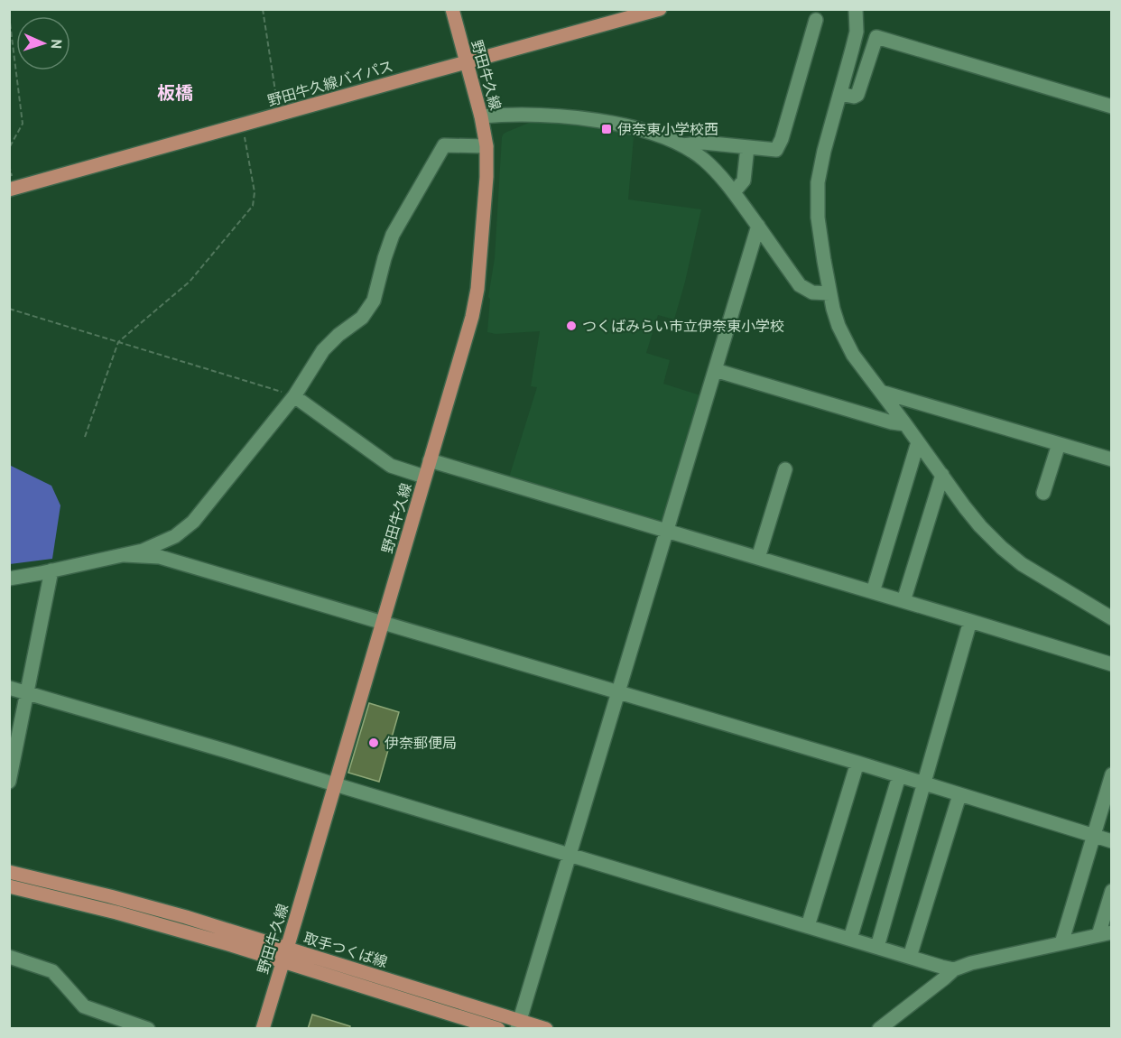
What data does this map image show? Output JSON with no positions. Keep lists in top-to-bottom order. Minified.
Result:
{"streets":{"main road":["野田牛久線","野田牛久線バイパス","取手つくば線"]},"crossings":[["野田牛久線","野田牛久線バイパス"],["野田牛久線","取手つくば線"]],"districts":["板橋"],"places":{"transit":["伊奈東小学校西"],"other":["つくばみらい市立伊奈東小学校","伊奈郵便局"]},"north":"right"}
